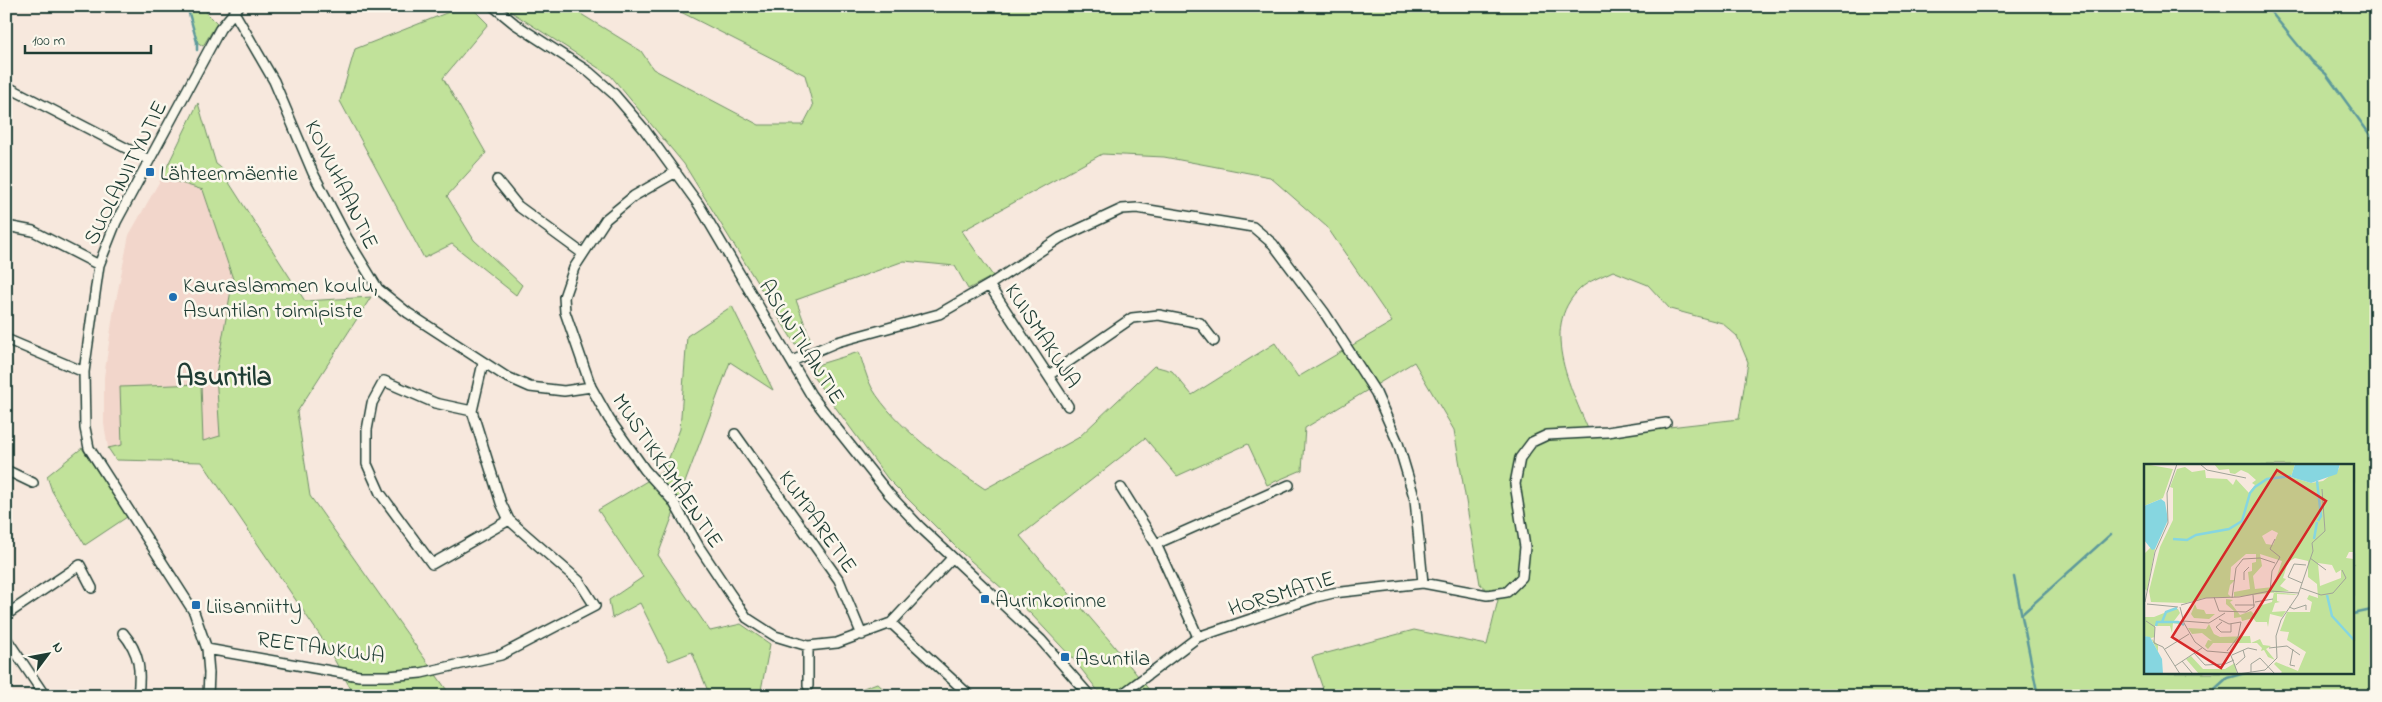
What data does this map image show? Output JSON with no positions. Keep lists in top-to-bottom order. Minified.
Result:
{"streets":{"street":["SUOLANIITYNTIE","KOIVUHAANTIE","KUISMAKUJA","ASUNTILANTIE","MUSTIKKAMÄENTIE","KUMPARETIE","HORSMATIE","REETANKUJA"]},"crossings":[["SUOLANIITYNTIE","KOIVUHAANTIE"],["SUOLANIITYNTIE","REETANKUJA"],["KOIVUHAANTIE","MUSTIKKAMÄENTIE"],["ASUNTILANTIE","MUSTIKKAMÄENTIE"],["MUSTIKKAMÄENTIE","KUMPARETIE"]],"districts":["Asuntila"],"places":{"transit":["Lähteenmäentie","Aurinkorinne","Liisanniitty","Asuntila"],"other":["Kauraslammen koulu, Asuntilan toimipiste"]},"scale_bar":"100 m","north":"top right"}
